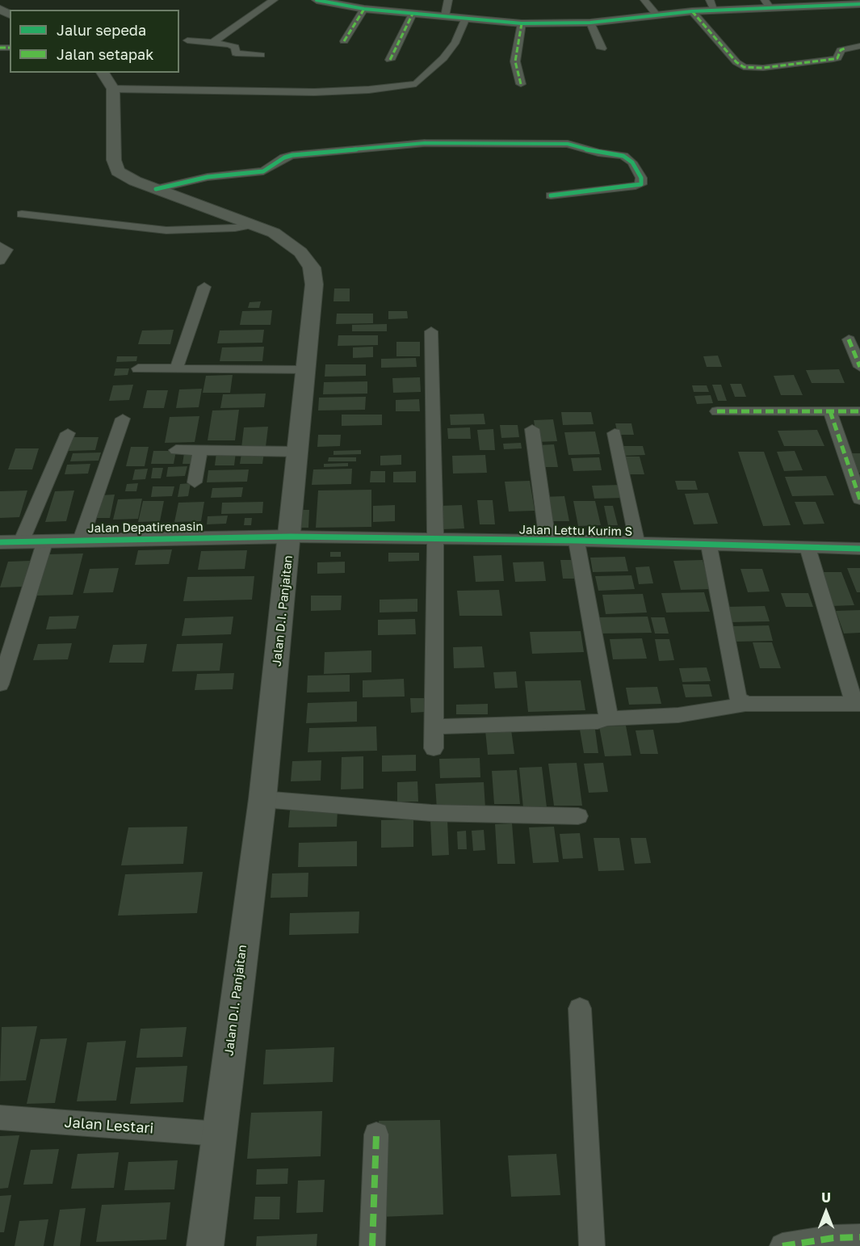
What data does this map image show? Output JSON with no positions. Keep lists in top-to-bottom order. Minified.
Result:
{"streets":{"main road":["Jalan D.I. Panjaitan"],"street":["Jalan Depatirenasin","Jalan Lettu Kurim S","Jalan Lestari"]},"crossings":[["Jalan Depatirenasin","Jalan Lettu Kurim S"],["Jalan Depatirenasin","Jalan D.I. Panjaitan"],["Jalan Lettu Kurim S","Jalan D.I. Panjaitan"],["Jalan D.I. Panjaitan","Jalan Lestari"]],"legend":["Jalur sepeda","Jalan setapak"],"north":"top"}
